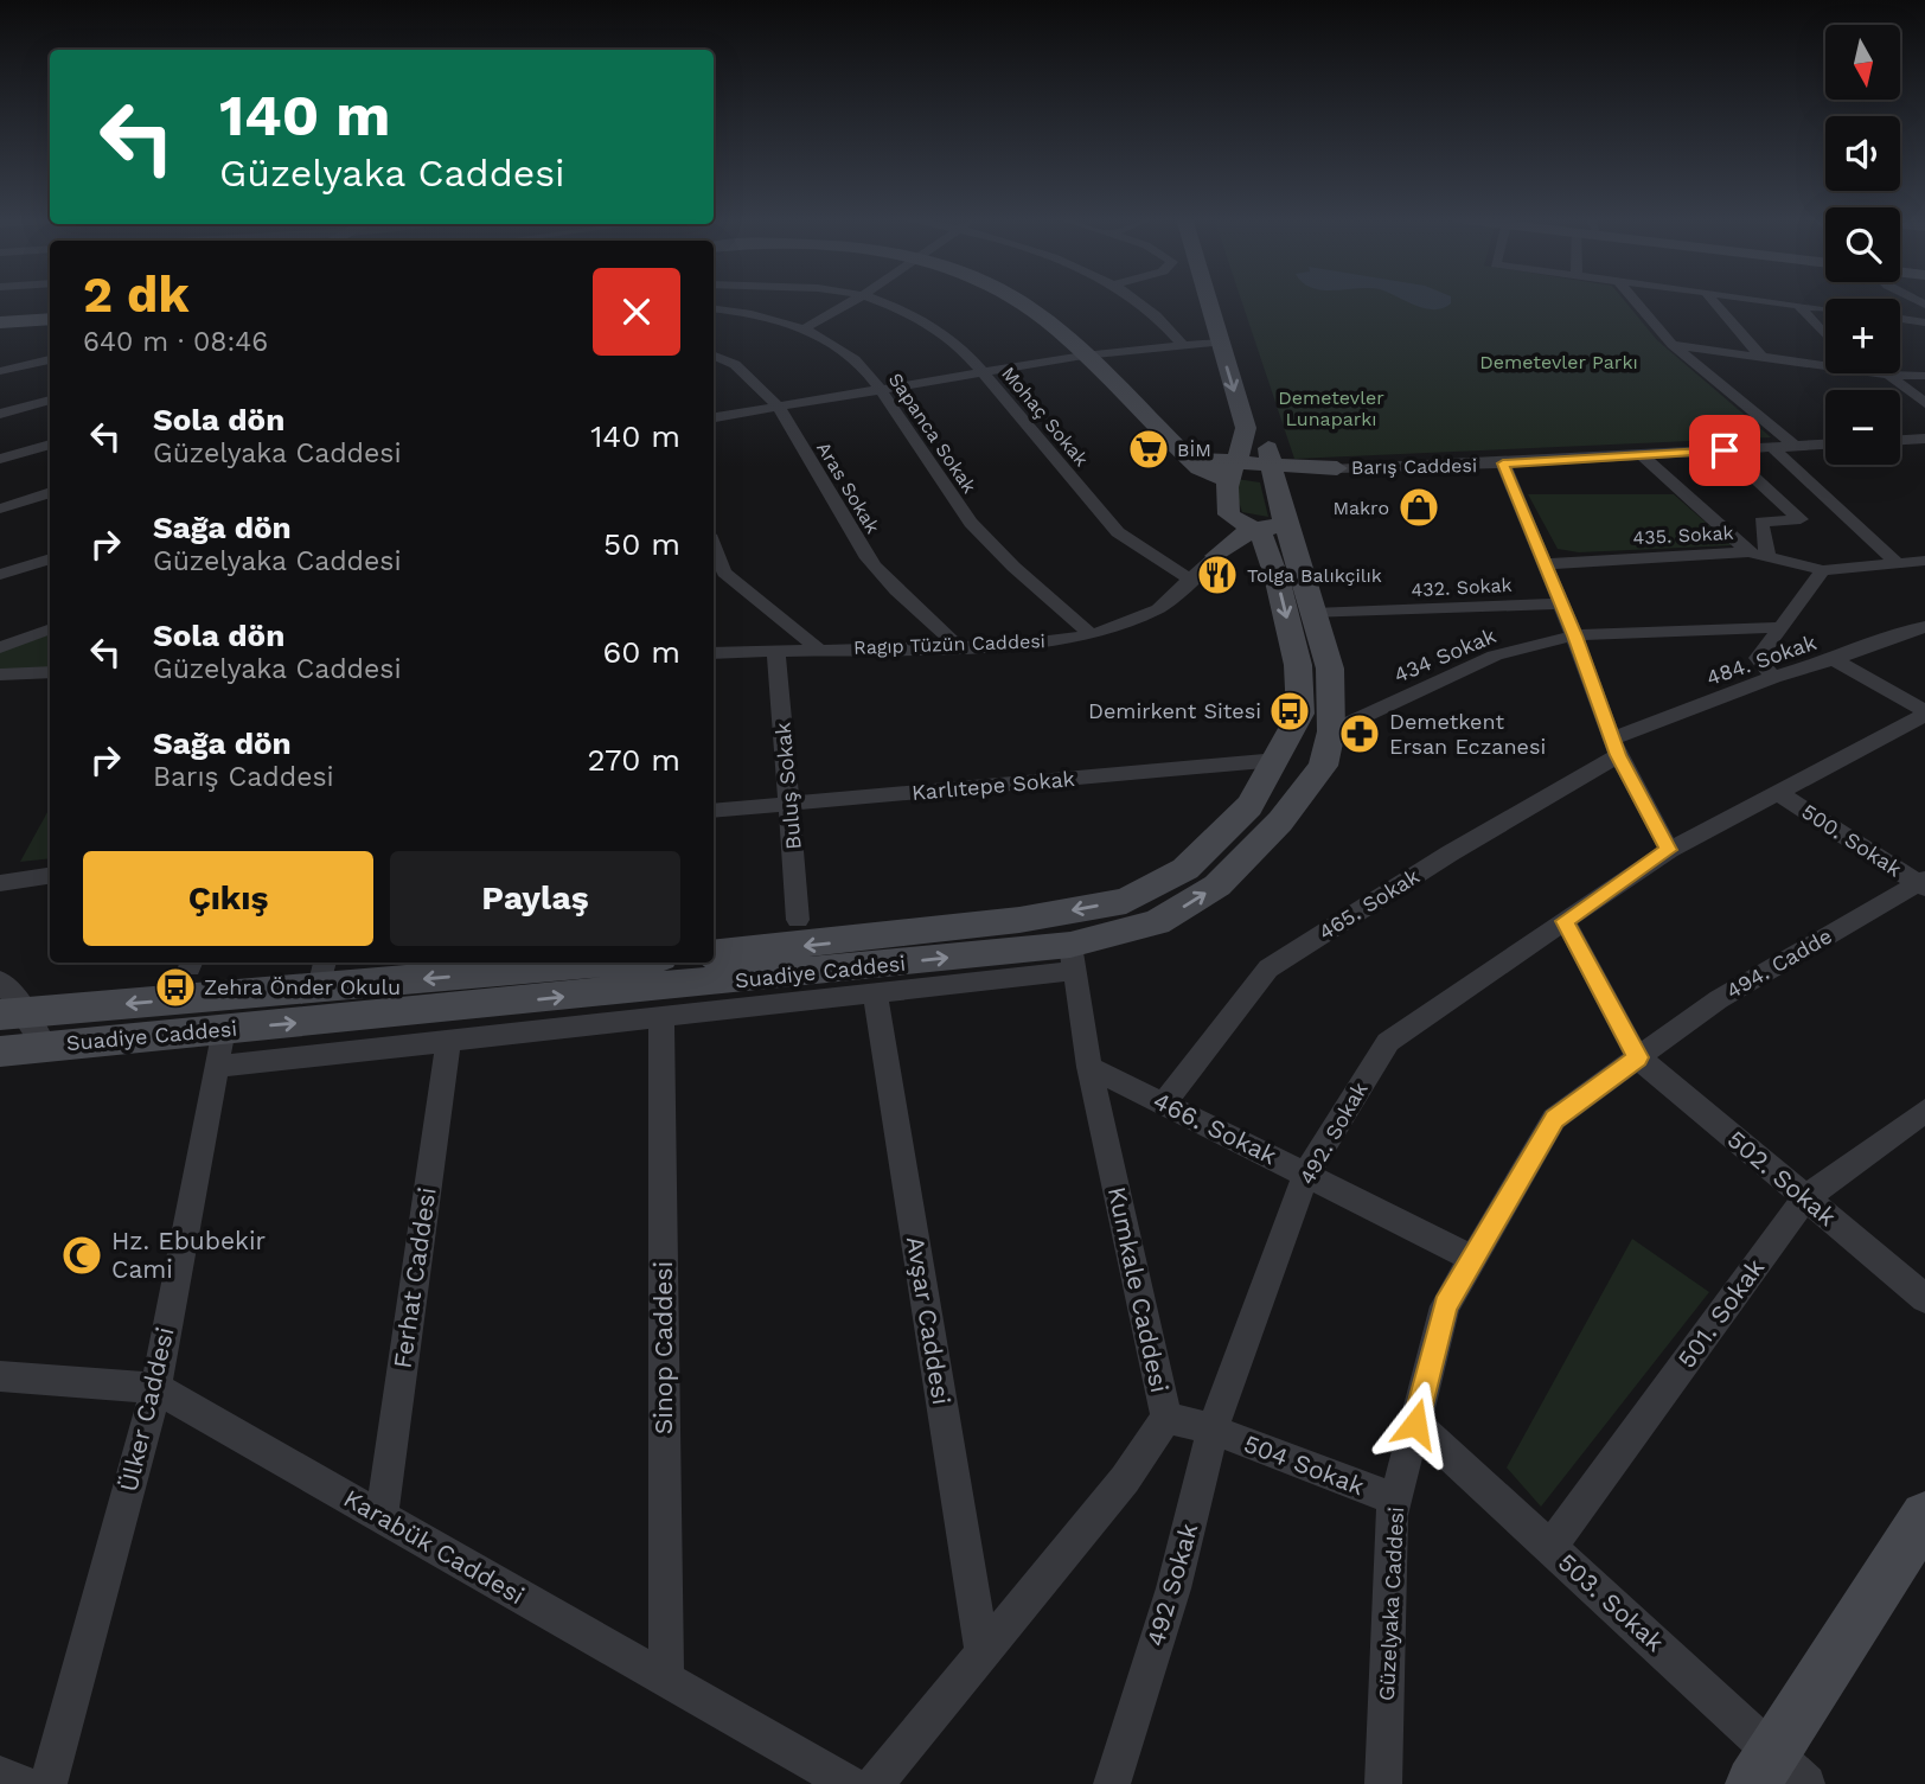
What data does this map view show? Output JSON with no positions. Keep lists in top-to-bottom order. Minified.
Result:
{"streets":{"main road":["Barış Caddesi","Ragıp Tüzün Caddesi","Suadiye Caddesi"],"street":["Mohaç Sokak","Sapanca Sokak","Aras Sokak","435. Sokak","432. Sokak","434 Sokak","484. Sokak","Buluş Sokak","Karlıtepe Sokak","500. Sokak","465. Sokak","494. Cadde","466. Sokak","492. Sokak","502. Sokak","Ferhat Caddesi","Kumkale Caddesi","501. Sokak","Avşar Caddesi","Sinop Caddesi","Ülker Caddesi","504 Sokak","Karabük Caddesi","492 Sokak","503. Sokak","Güzelyaka Caddesi"]},"crossings":[["Mohaç Sokak","Ragıp Tüzün Caddesi"],["Sapanca Sokak","Ragıp Tüzün Caddesi"],["Barış Caddesi","Suadiye Caddesi"],["Aras Sokak","Ragıp Tüzün Caddesi"],["432. Sokak","Suadiye Caddesi"],["Ragıp Tüzün Caddesi","Buluş Sokak"],["Ragıp Tüzün Caddesi","Suadiye Caddesi"],["434 Sokak","Suadiye Caddesi"],["484. Sokak","465. Sokak"],["Buluş Sokak","Karlıtepe Sokak"],["Karlıtepe Sokak","Suadiye Caddesi"],["500. Sokak","494. Cadde"],["465. Sokak","466. Sokak"],["494. Cadde","502. Sokak"],["494. Cadde","Güzelyaka Caddesi"],["Suadiye Caddesi","Kumkale Caddesi"],["Suadiye Caddesi","Ülker Caddesi"],["466. Sokak","492. Sokak"],["466. Sokak","Kumkale Caddesi"],["466. Sokak","Güzelyaka Caddesi"],["492. Sokak","504 Sokak"],["492. Sokak","492 Sokak"],["502. Sokak","501. Sokak"],["502. Sokak","Güzelyaka Caddesi"],["Ferhat Caddesi","Karabük Caddesi"],["Kumkale Caddesi","Avşar Caddesi"],["501. Sokak","503. Sokak"],["Sinop Caddesi","Karabük Caddesi"],["Ülker Caddesi","Karabük Caddesi"],["504 Sokak","492 Sokak"],["504 Sokak","Güzelyaka Caddesi"],["503. Sokak","Güzelyaka Caddesi"]],"parks":["Demetevler Parkı","Demetevler Lunaparkı"],"places":{"supermarket":["BİM"],"shop":["Makro"],"restaurant":["Tolga Balıkçilık"],"bus stop":["Demirkent Sitesi","Zehra Önder Okulu"],"pharmacy":["Demetkent Ersan Eczanesi"],"mosque":["Hz. Ebubekir Cami"]},"north":"bottom","page":{"map_buttons":["+","−"],"turn":["140 m","Güzelyaka Caddesi"],"heading":["2 dk","640 m · 08:46"],"list":[{"name":"Sola dön","note":"Güzelyaka Caddesi","value":"140 m"},{"name":"Sağa dön","note":"Güzelyaka Caddesi","value":"50 m"},{"name":"Sola dön","note":"Güzelyaka Caddesi","value":"60 m"},{"name":"Sağa dön","note":"Barış Caddesi","value":"270 m"}],"buttons":["Çıkış","Paylaş"]}}
